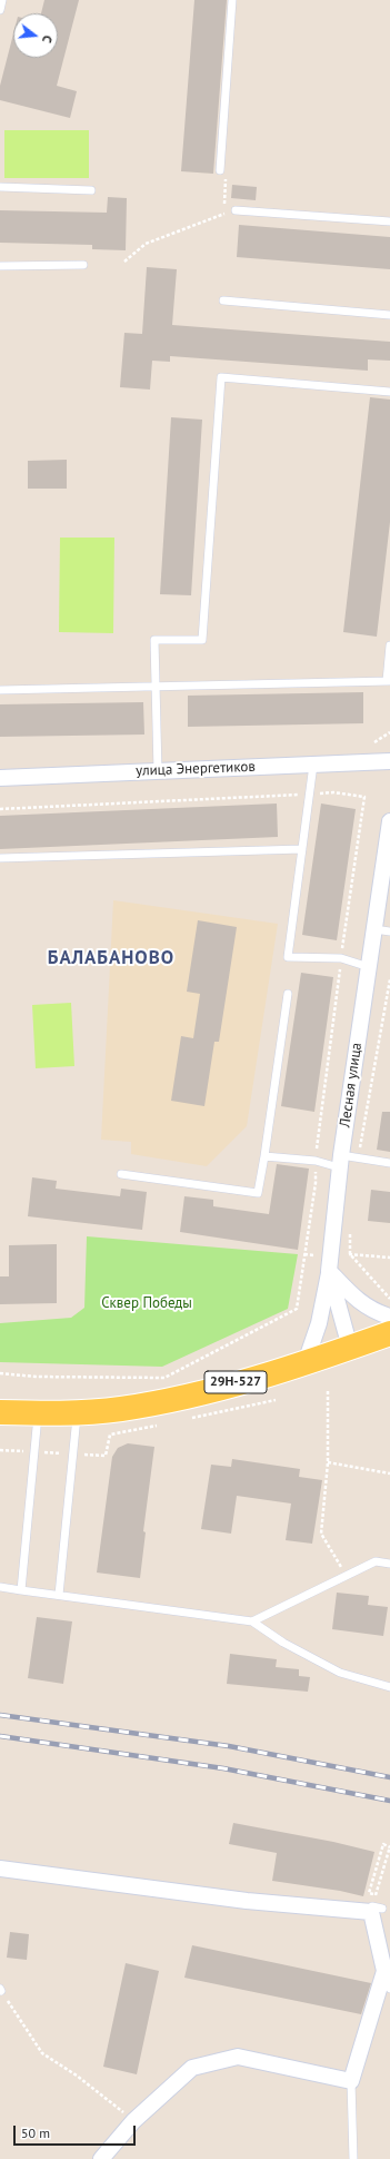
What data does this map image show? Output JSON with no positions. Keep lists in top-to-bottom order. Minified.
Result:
{"streets":{"main road":["29Н-527"],"street":["улица Энергетиков","Лесная улица"]},"crossings":[["Лесная улица","29Н-527"]],"districts":["БАЛАБАНОВО"],"parks":["Сквер Победы"],"scale_bar":"50 m","north":"right"}
